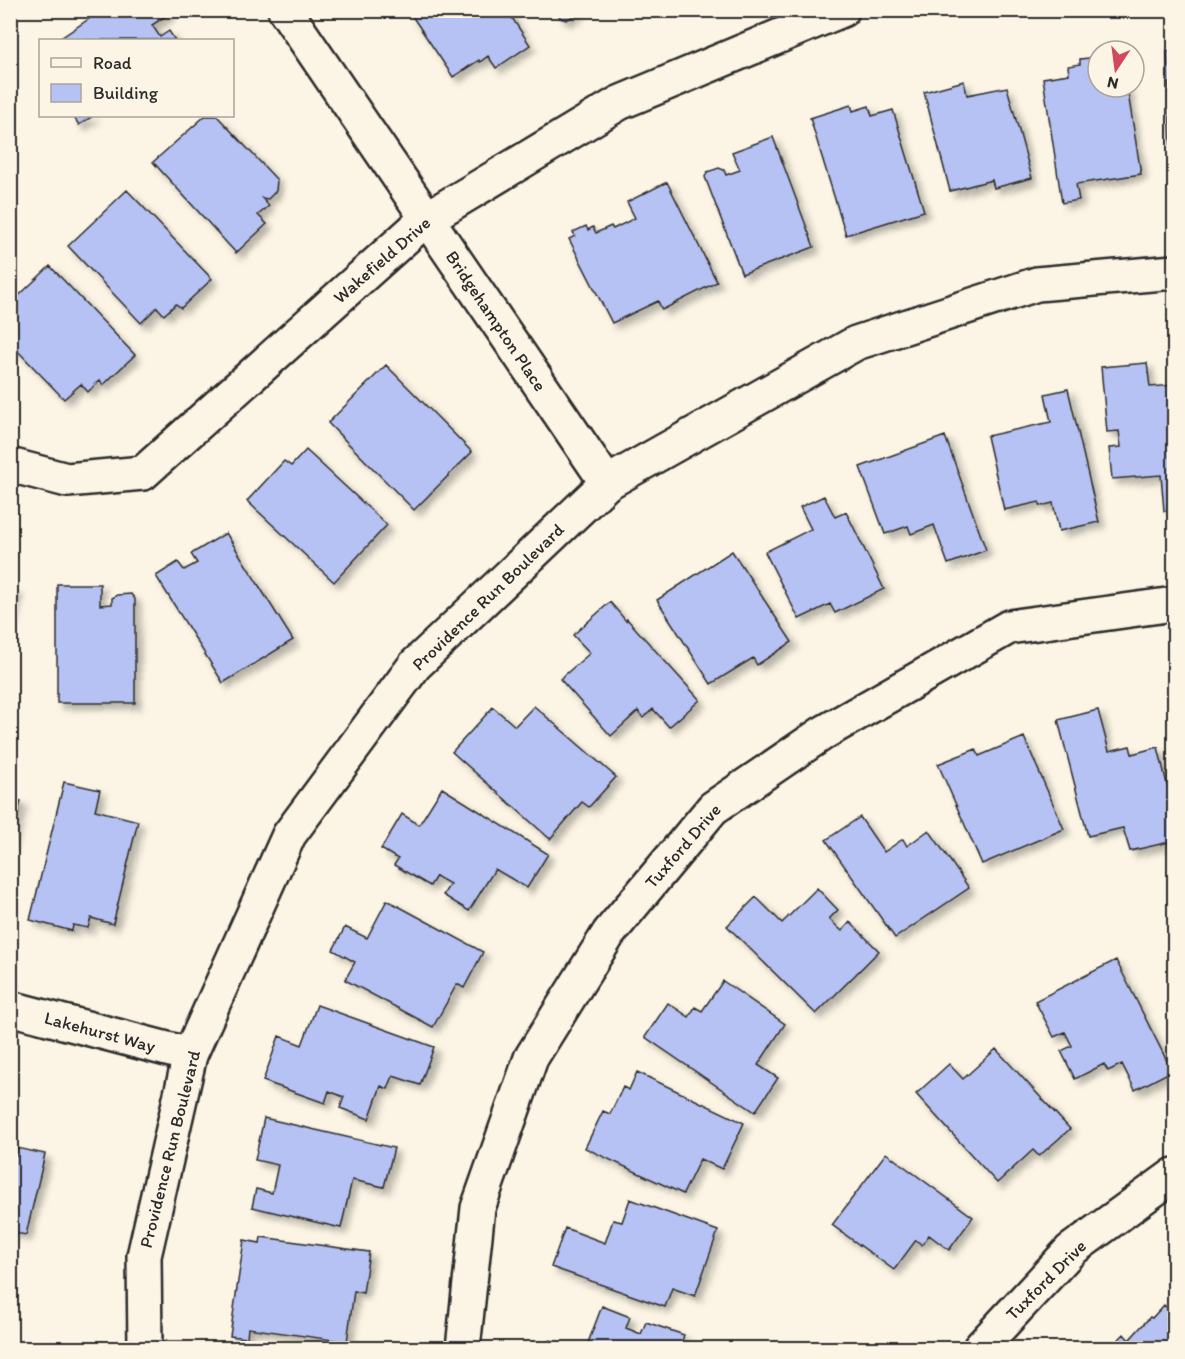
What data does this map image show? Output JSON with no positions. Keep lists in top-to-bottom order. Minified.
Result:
{"streets":{"street":["Wakefield Drive","Bridgehampton Place","Providence Run Boulevard","Tuxford Drive","Lakehurst Way"]},"crossings":[["Wakefield Drive","Bridgehampton Place"],["Bridgehampton Place","Providence Run Boulevard"],["Providence Run Boulevard","Lakehurst Way"]],"legend":["Road","Building"],"north":"bottom"}
